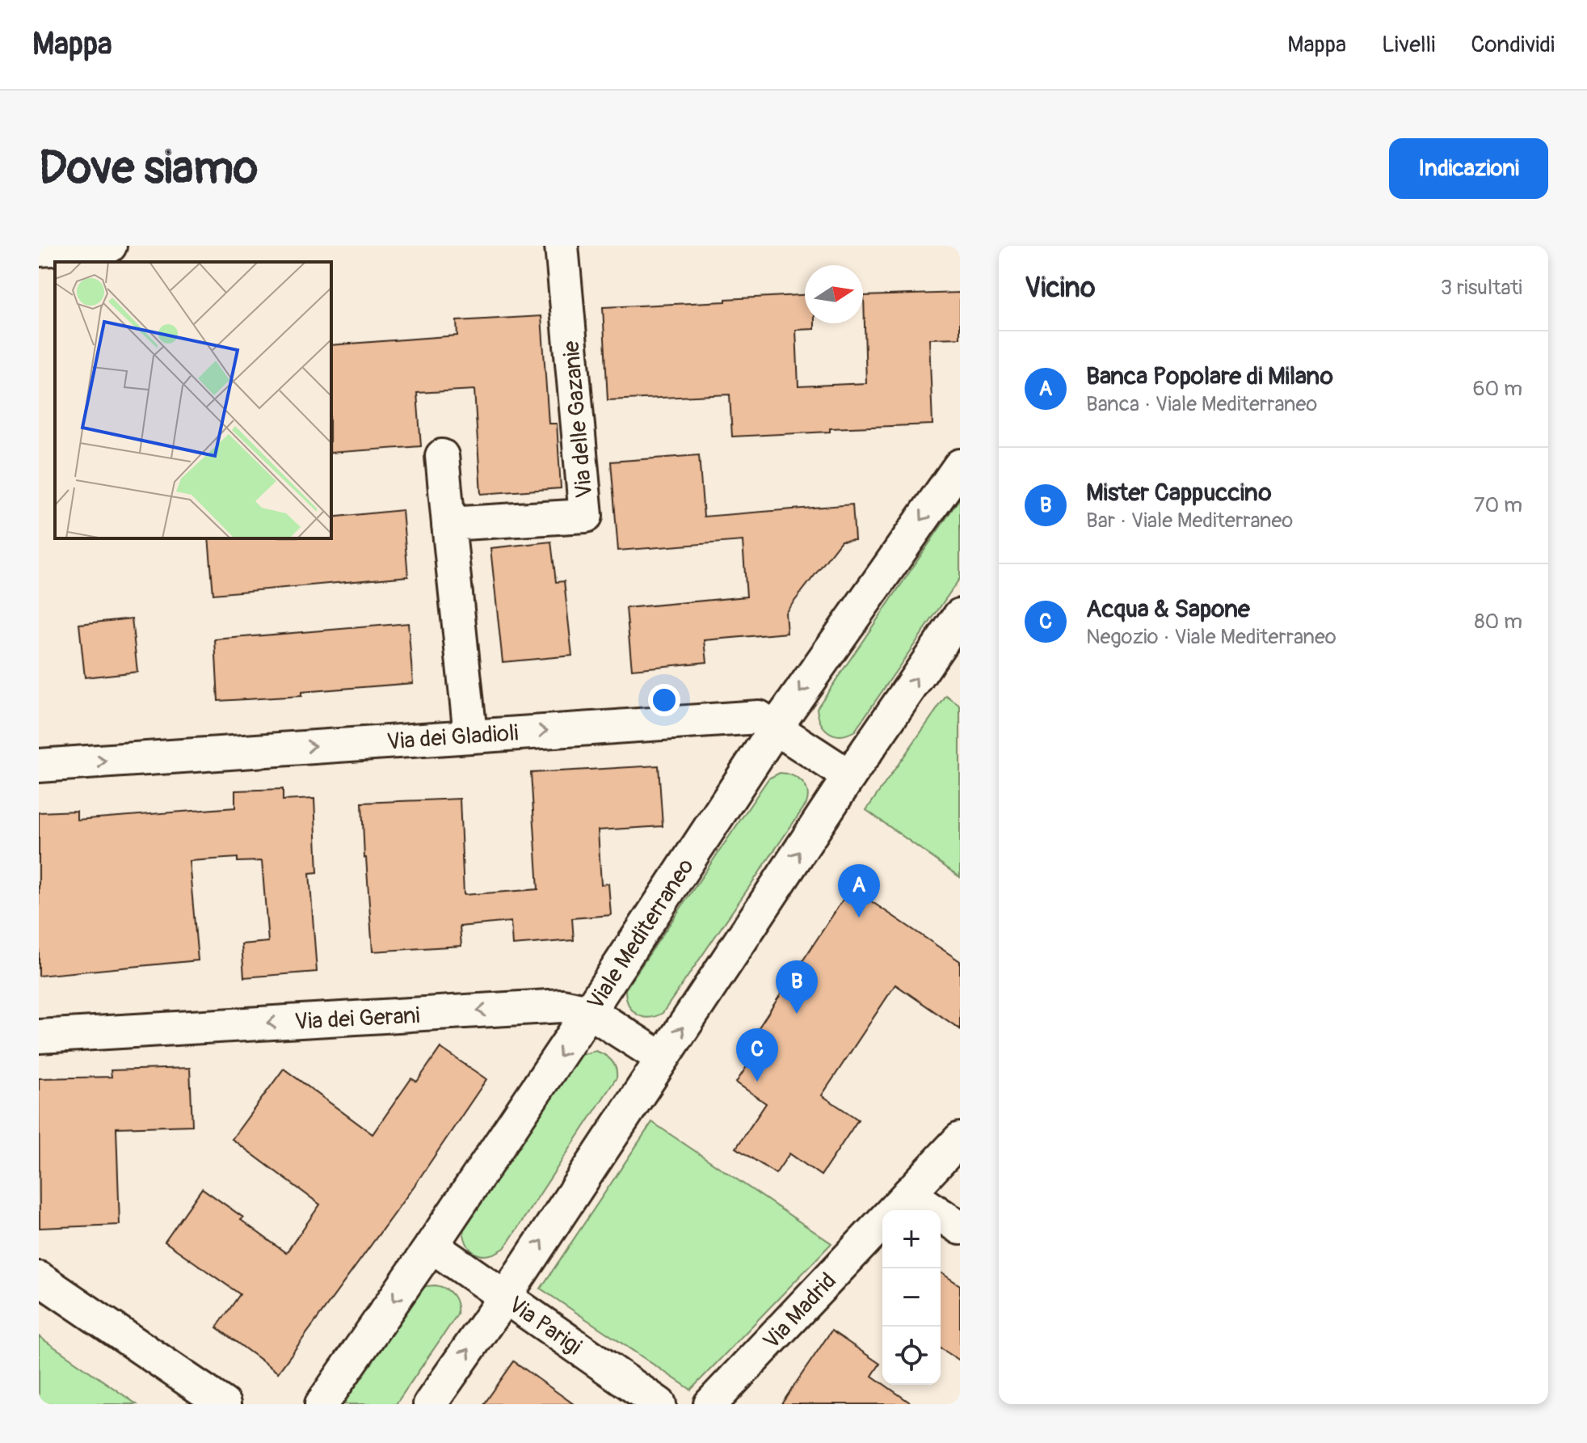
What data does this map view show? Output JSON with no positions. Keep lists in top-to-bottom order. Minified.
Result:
{"streets":{"street":["Via delle Gazanie","Via dei Gladioli","Viale Mediterraneo","Via dei Gerani","Via Madrid","Via Parigi"]},"crossings":[["Via dei Gladioli","Viale Mediterraneo"],["Viale Mediterraneo","Via dei Gerani"],["Viale Mediterraneo","Via Parigi"]],"one_way":["Via dei Gladioli","Via dei Gerani"],"north":"right","page":{"header":"Mappa","nav":["Mappa","Livelli","Condividi"],"buttons":"Indicazioni","title":"Dove siamo","heading":["Vicino","3 risultati"],"list":[{"mark":"A","name":"Banca Popolare di Milano","note":"Banca · Viale Mediterraneo","value":"60 m"},{"mark":"B","name":"Mister Cappuccino","note":"Bar · Viale Mediterraneo","value":"70 m"},{"mark":"C","name":"Acqua & Sapone","note":"Negozio · Viale Mediterraneo","value":"80 m"}],"pins":["A","B","C"],"map_buttons":["+","−"]}}
